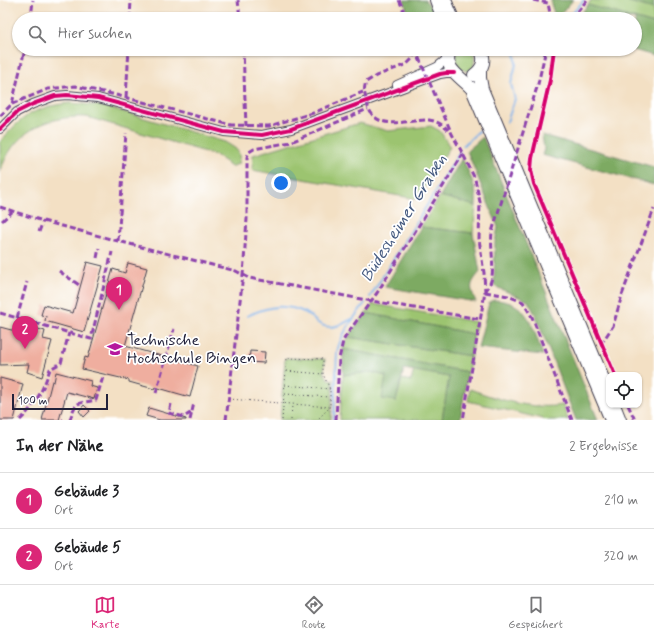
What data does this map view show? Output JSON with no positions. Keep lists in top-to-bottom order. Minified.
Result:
{"water":["Büdesheimer Graben"],"places":{"school or university":["Technische Hochschule Bingen"]},"scale_bar":"100 m","page":{"search":"Hier suchen","pins":["1","2"],"scale":"100 m","heading":["In der Nähe","2 Ergebnisse"],"list":[{"mark":"1","name":"Gebäude 3","note":"Ort","value":"210 m"},{"mark":"2","name":"Gebäude 5","note":"Ort","value":"320 m"}],"nav":["Karte","Route","Gespeichert"]}}
